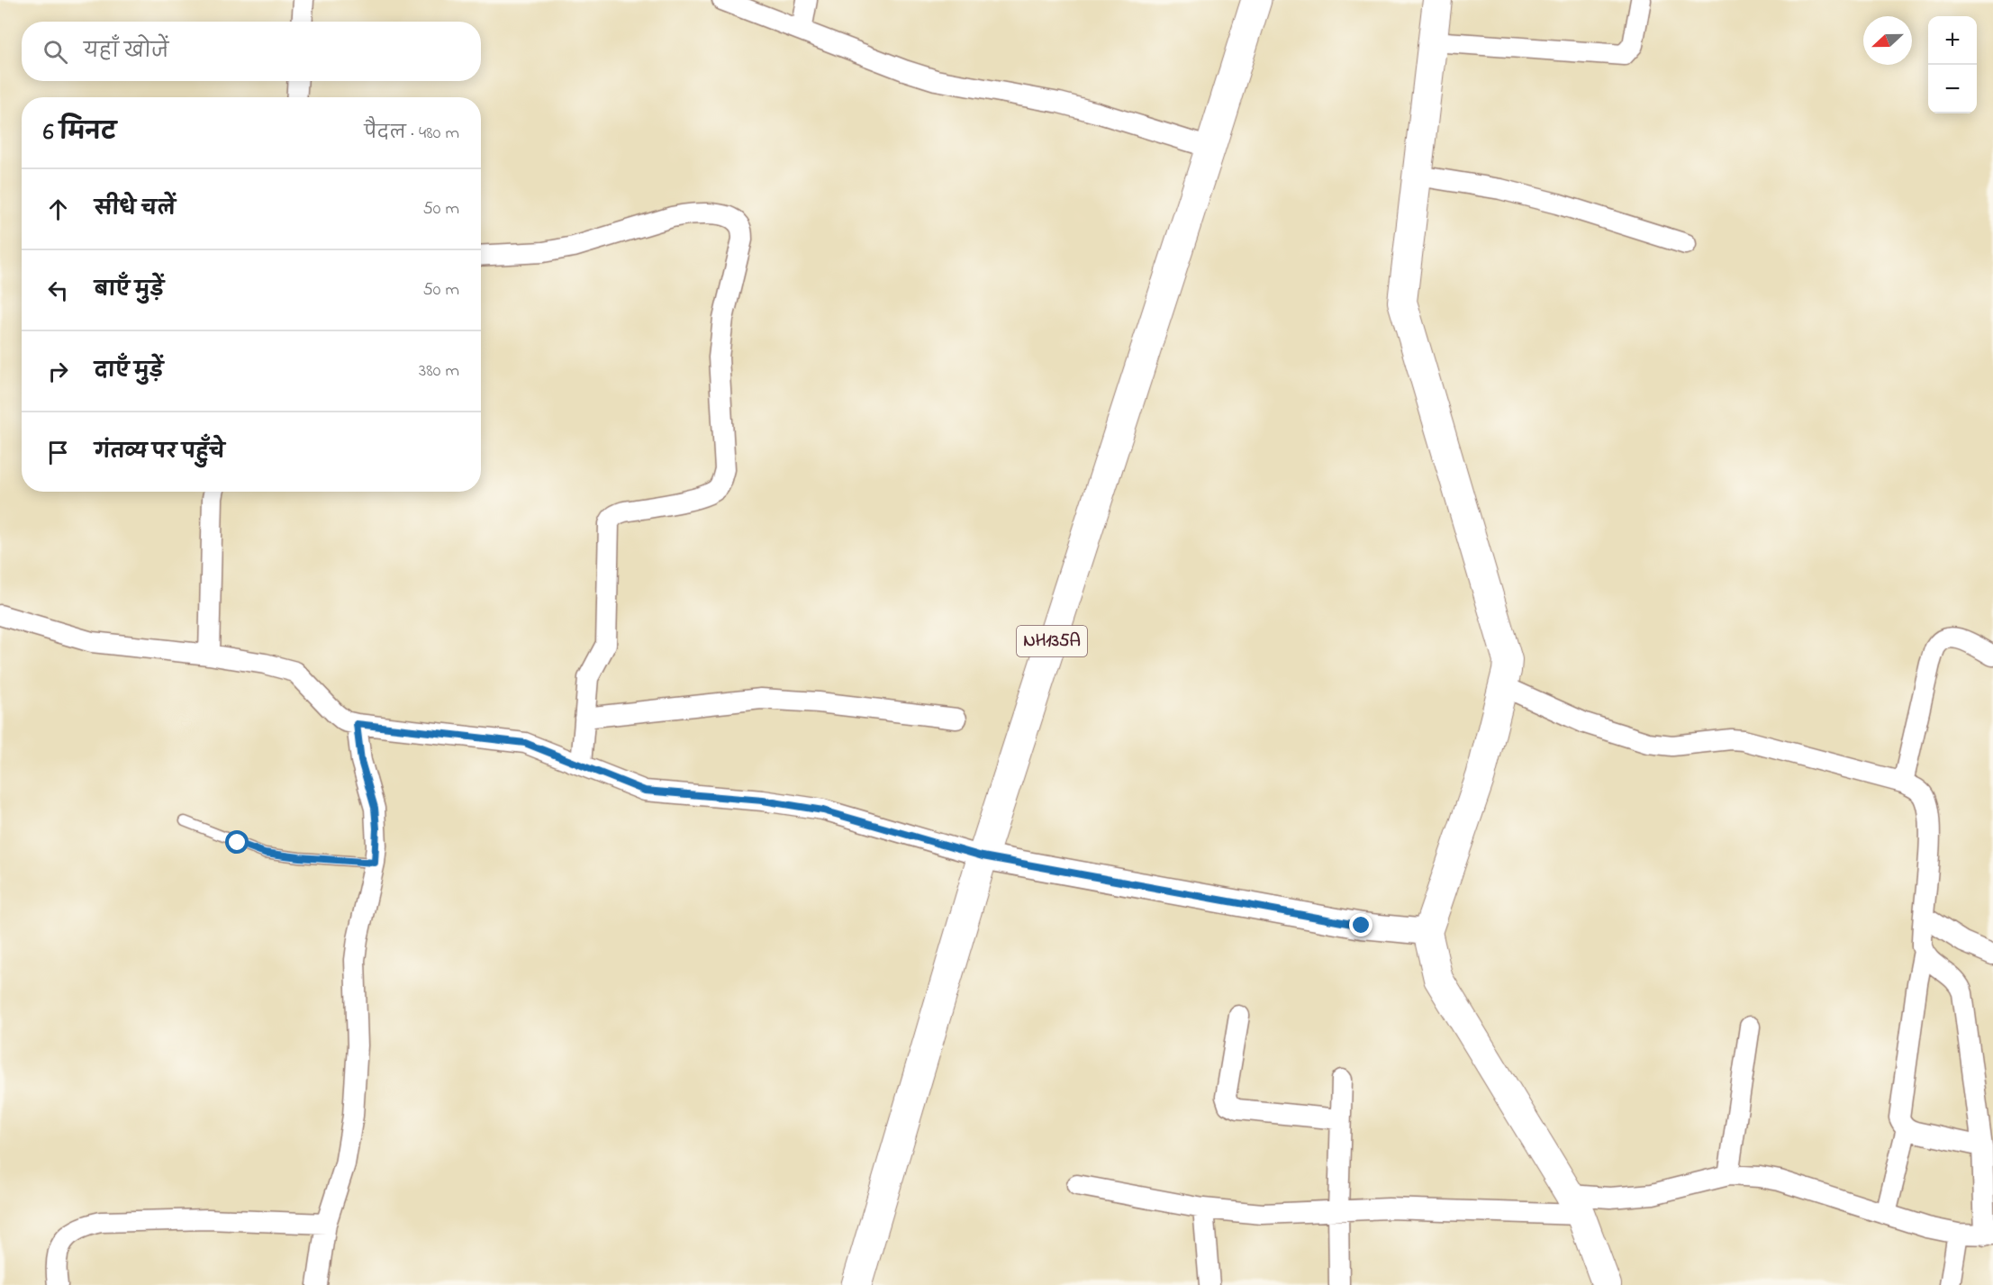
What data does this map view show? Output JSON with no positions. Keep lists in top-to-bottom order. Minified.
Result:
{"streets":{"highway":["NH135A"]},"north":"left","page":{"map_buttons":["+","−"],"search":"यहाँ खोजें","heading":["6 मिनट","पैदल · 480 m"],"list":[["सीधे चलें","50 m"],["बाएँ मुड़ें","50 m"],["दाएँ मुड़ें","380 m"],"गंतव्य पर पहुँचे"]}}
